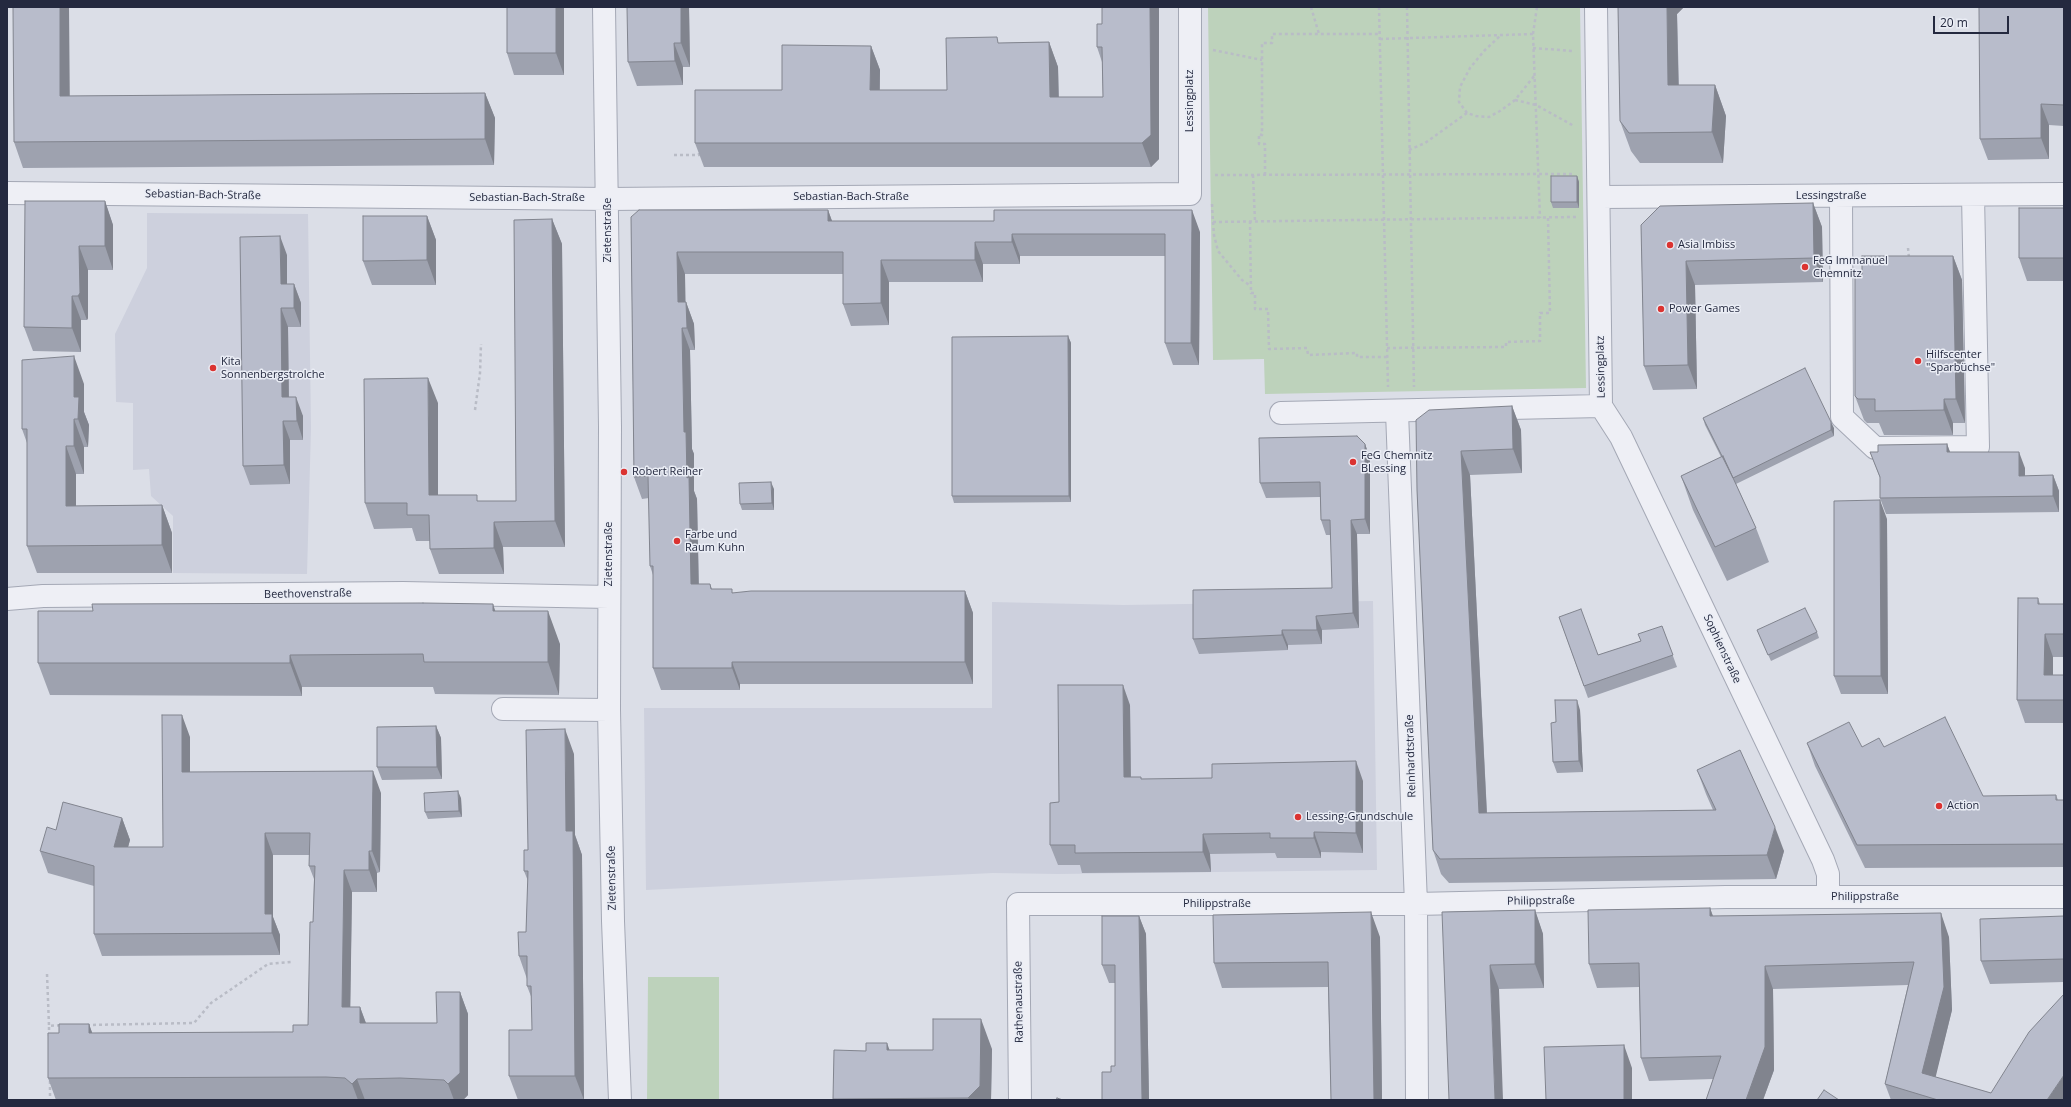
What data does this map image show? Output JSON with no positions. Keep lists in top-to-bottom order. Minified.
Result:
{"streets":{"street":["Lessingplatz","Sebastian-Bach-Straße","Lessingstraße","Zietenstraße","Beethovenstraße","Sophienstraße","Reinhardtstraße","Philippstraße","Rathenaustraße"]},"crossings":[["Lessingplatz","Sebastian-Bach-Straße"],["Lessingplatz","Lessingstraße"],["Lessingplatz","Sophienstraße"],["Lessingplatz","Reinhardtstraße"],["Sebastian-Bach-Straße","Zietenstraße"],["Zietenstraße","Beethovenstraße"],["Sophienstraße","Philippstraße"],["Reinhardtstraße","Philippstraße"],["Philippstraße","Rathenaustraße"]],"places":["Asia Imbiss","FeG Immanuel Chemnitz","Power Games","Hilfscenter \"Sparbüchse\"","Kita Sonnenbergstrolche","FeG Chemnitz BLessing","Robert Reiher","Farbe und Raum Kuhn","Action","Lessing-Grundschule"],"scale_bar":"20 m"}
